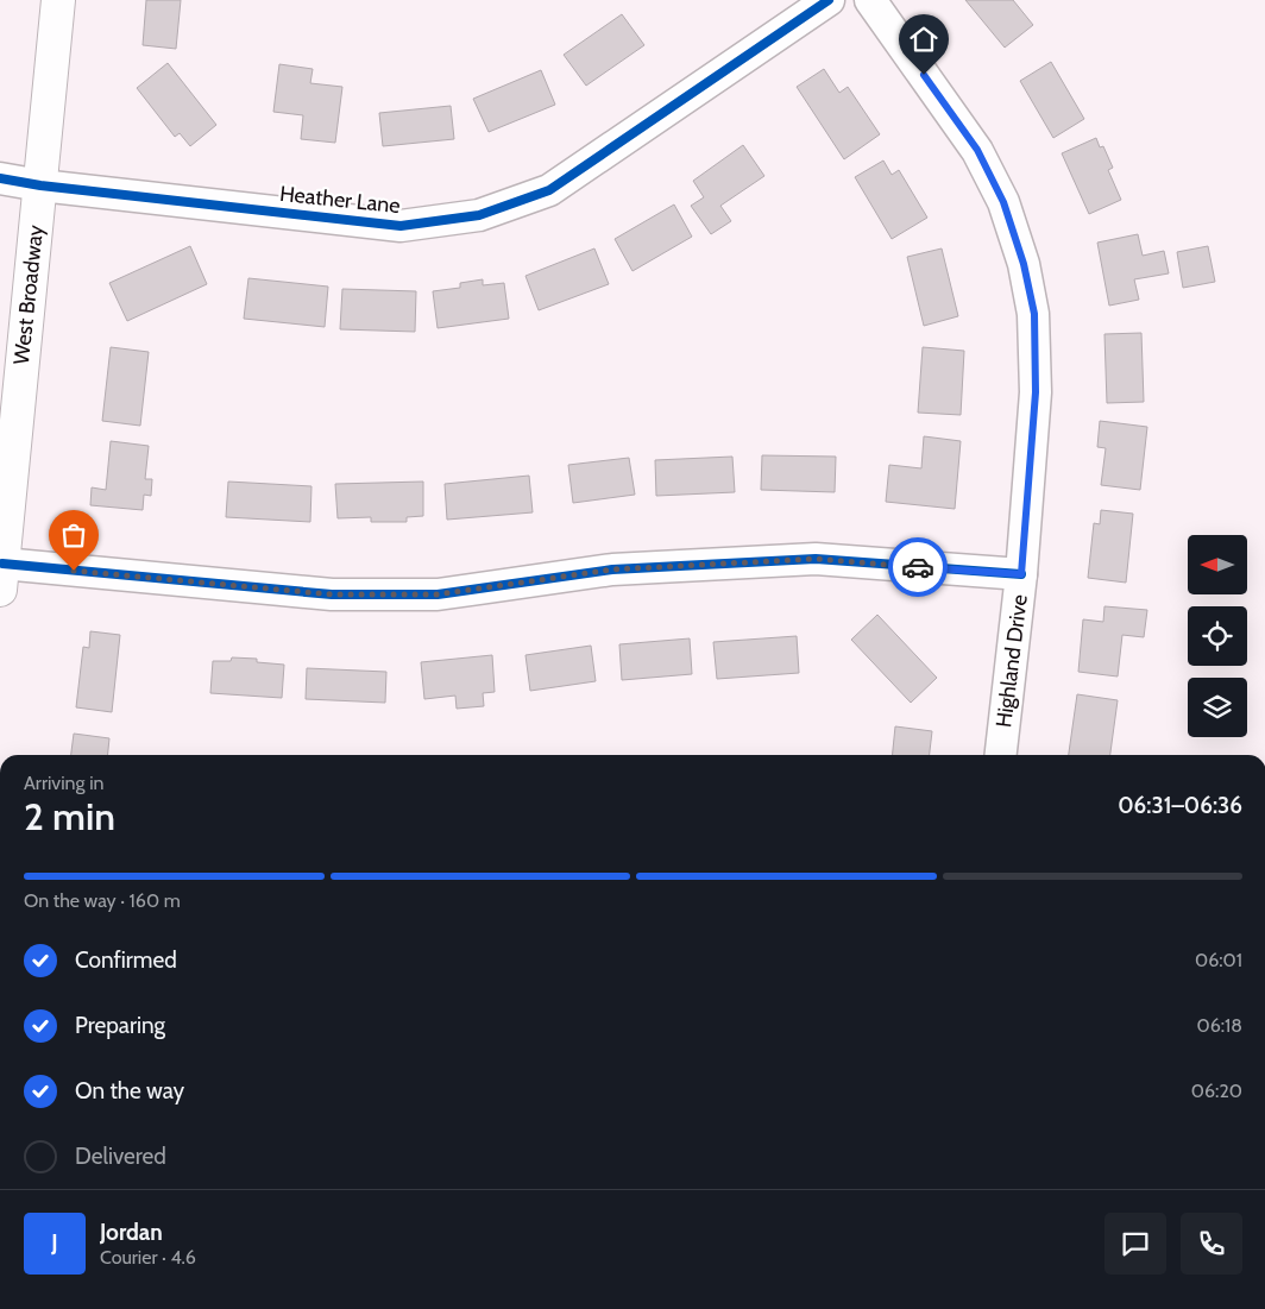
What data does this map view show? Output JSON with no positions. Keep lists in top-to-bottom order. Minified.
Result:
{"streets":{"main road":["West Broadway"],"street":["Heather Lane","Highland Drive"]},"crossings":[["Heather Lane","West Broadway"]],"north":"left","page":{"heading":["2 min","Arriving in","06:31–06:36"],"panel":["Jordan","Courier · 4.6"],"bar":"On the way · 160 m","list":[["Confirmed","06:01"],["Preparing","06:18"],["On the way","06:20"],"Delivered"],"round":"J"}}
